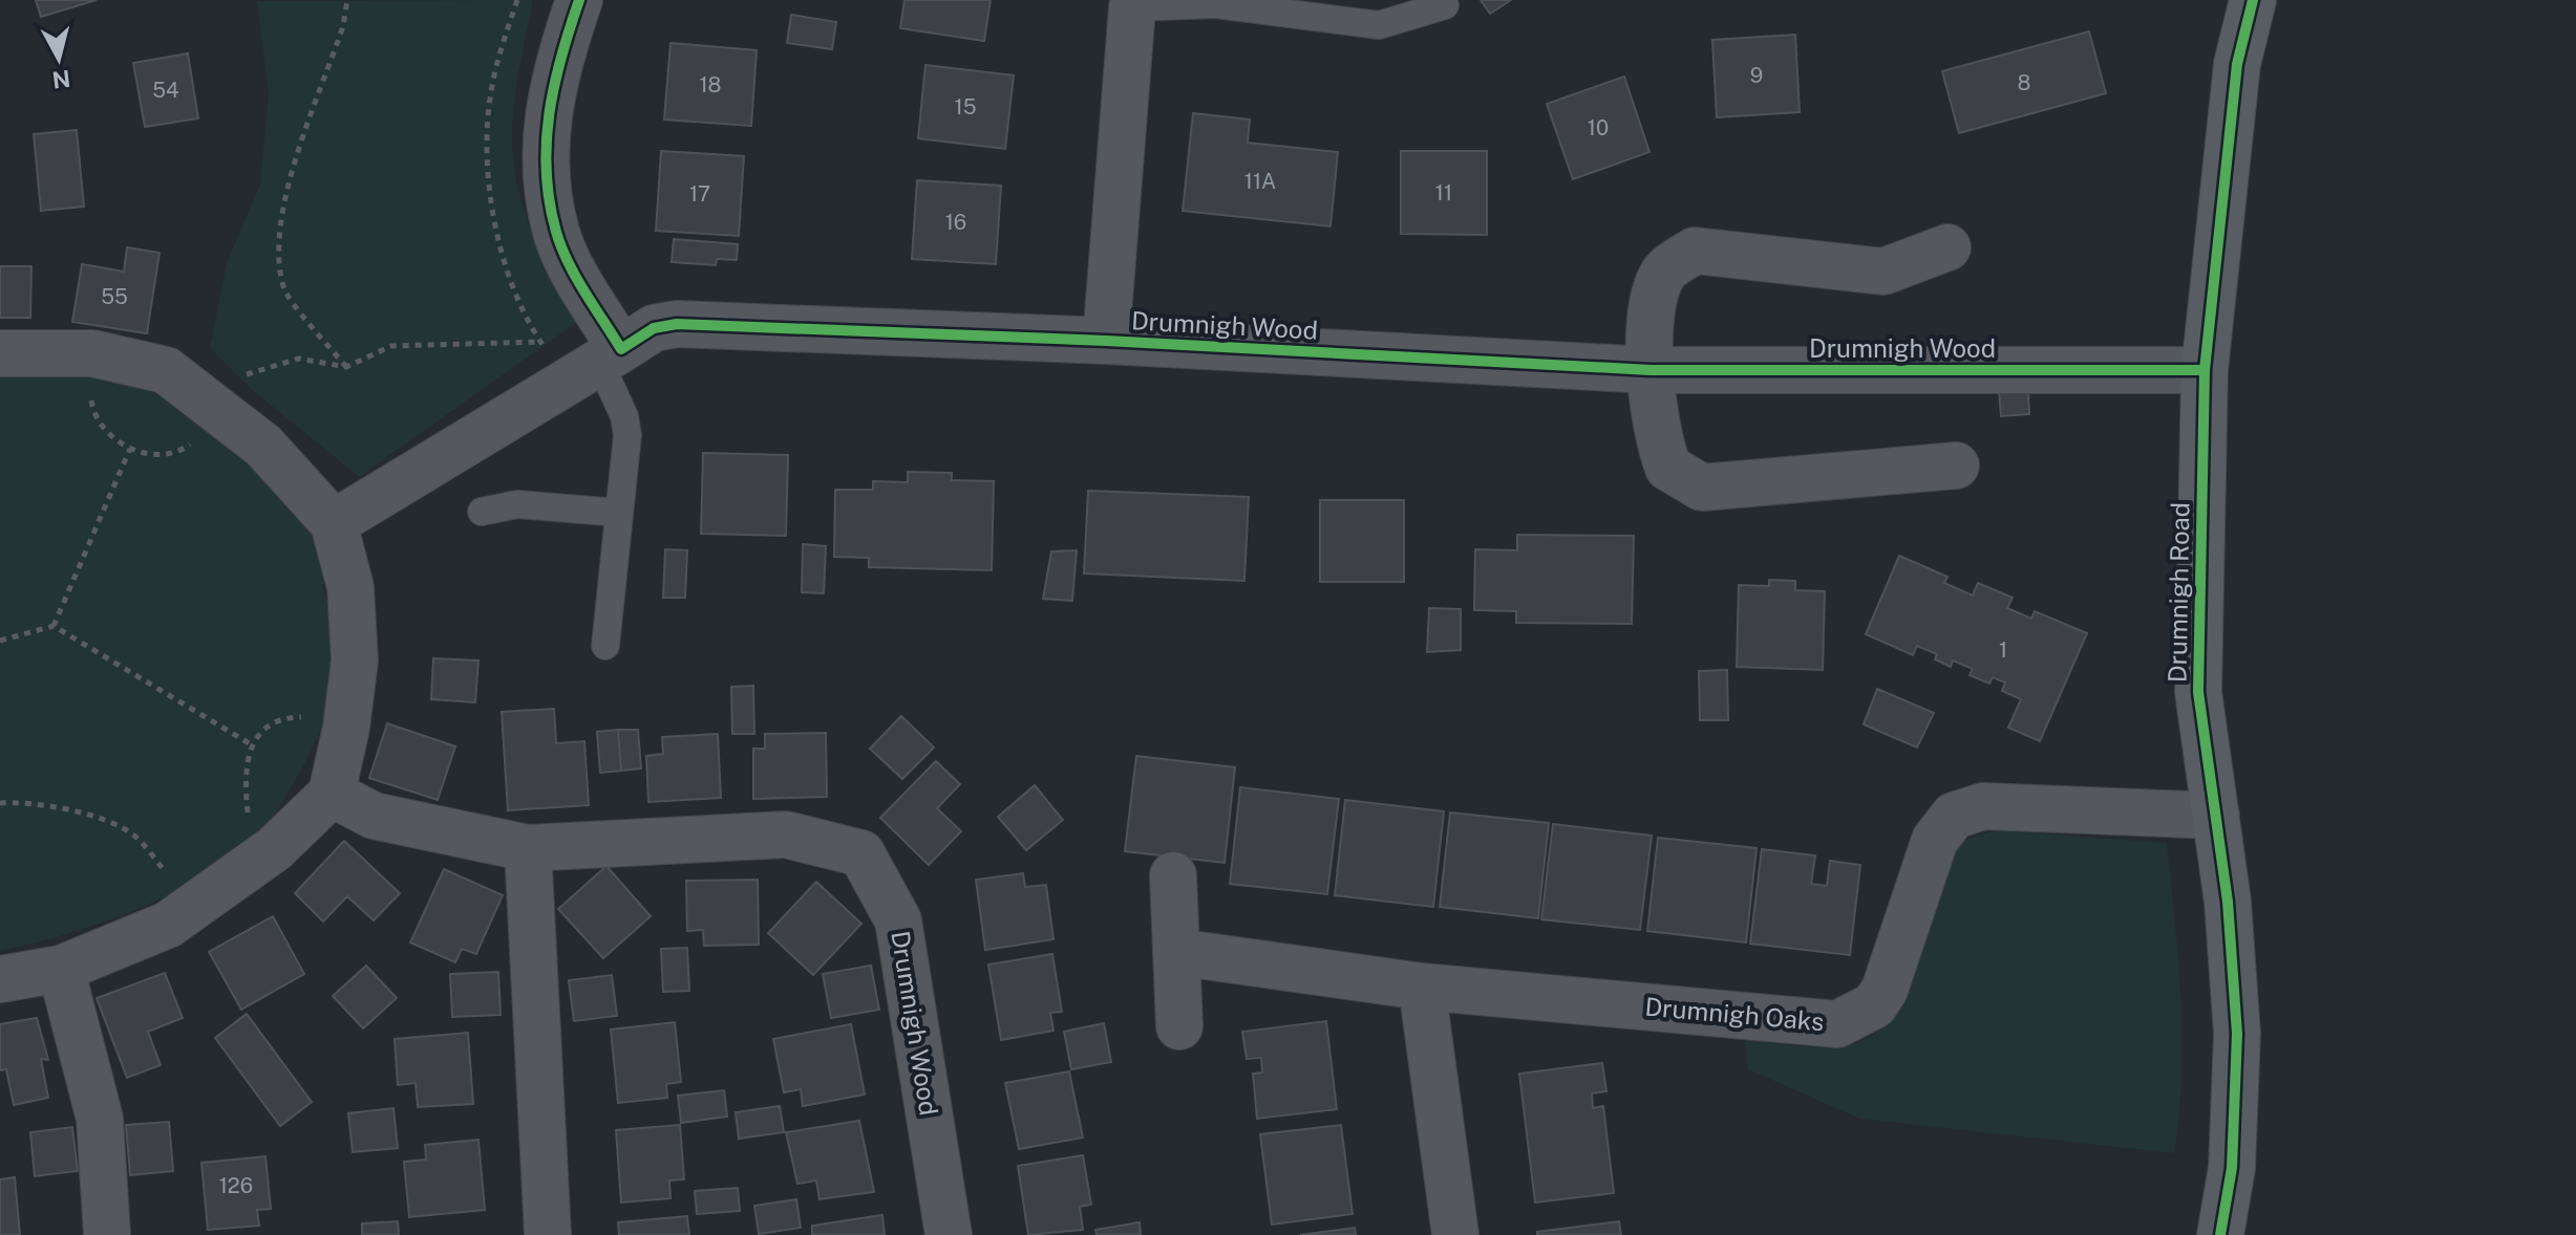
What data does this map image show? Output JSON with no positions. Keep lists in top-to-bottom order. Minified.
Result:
{"streets":{"main road":["Drumnigh Road"],"street":["Drumnigh Wood","Drumnigh Oaks"]},"crossings":[["Drumnigh Wood","Drumnigh Road"],["Drumnigh Road","Drumnigh Oaks"]],"house_numbers":["9","8","18","54","15","10","11A","11","17","16","55","1","126"],"north":"bottom"}
